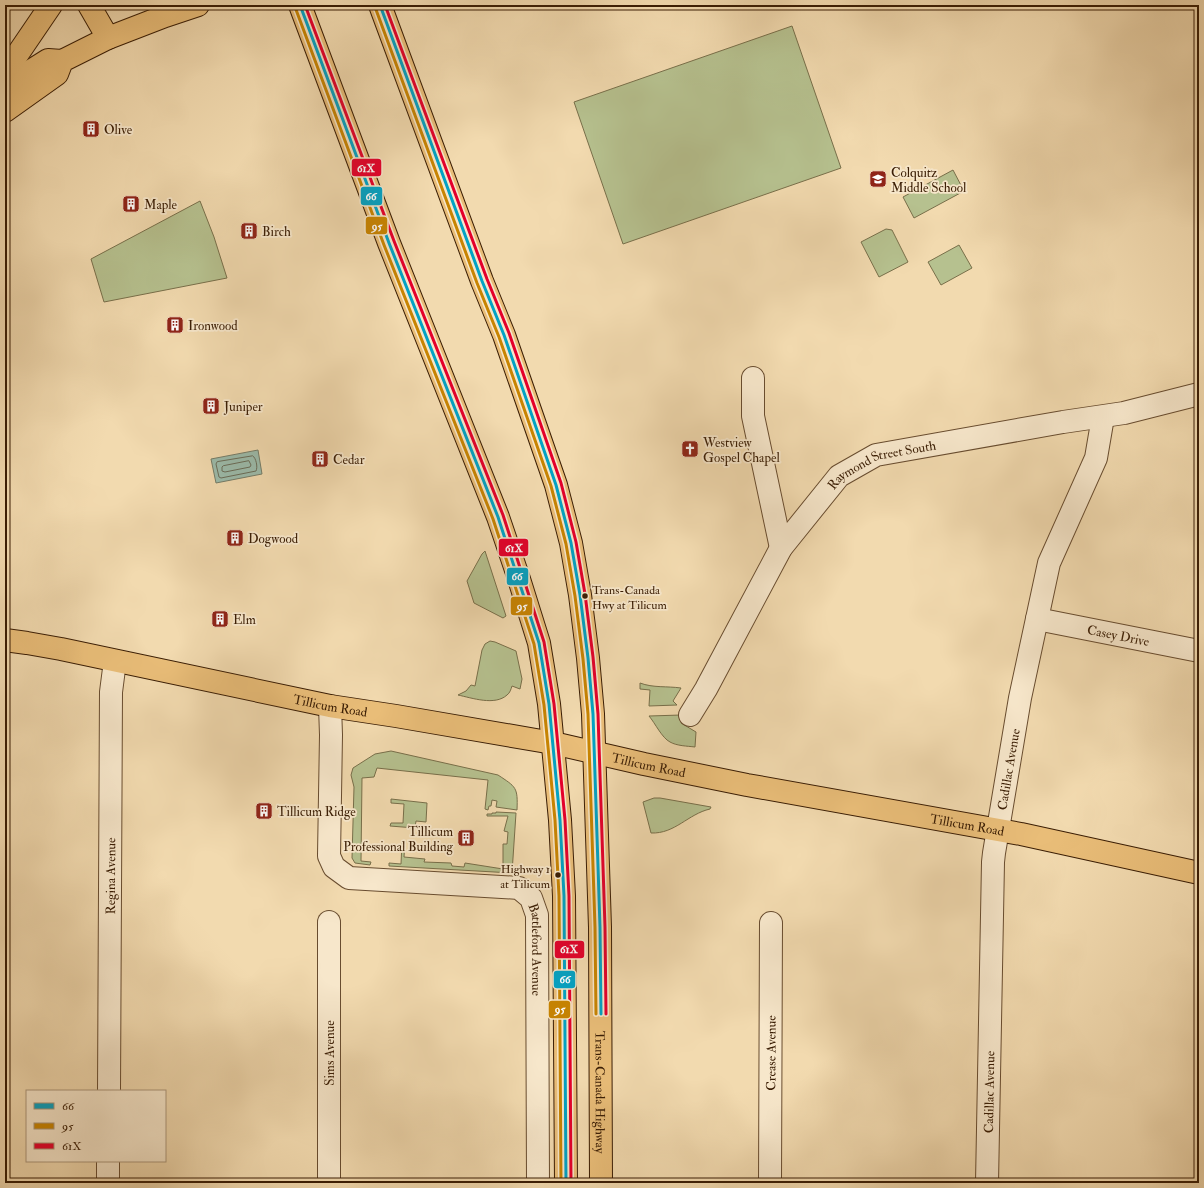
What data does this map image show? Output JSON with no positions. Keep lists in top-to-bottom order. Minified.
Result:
{"streets":{"main road":["Tillicum Road","Trans-Canada Highway"],"street":["Raymond Street South","Casey Drive","Cadillac Avenue","Regina Avenue","Battleford Avenue","Sims Avenue","Crease Avenue"]},"crossings":[["Raymond Street South","Cadillac Avenue"],["Casey Drive","Cadillac Avenue"],["Tillicum Road","Cadillac Avenue"],["Tillicum Road","Regina Avenue"],["Tillicum Road","Battleford Avenue"],["Tillicum Road","Trans-Canada Highway"]],"places":{"building":["Olive","Maple","Birch","Ironwood","Juniper","Cedar","Dogwood","Elm","Tillicum Ridge","Tillicum Professional Building"],"school or university":["Colquitz Middle School"],"church":["Westview Gospel Chapel"],"other":["Trans-Canada Hwy at Tilicum","Highway 1 at Tilicum"]},"lines":["transit line 66","transit line 61X","transit line 95"],"legend":["66","95","61X"]}
